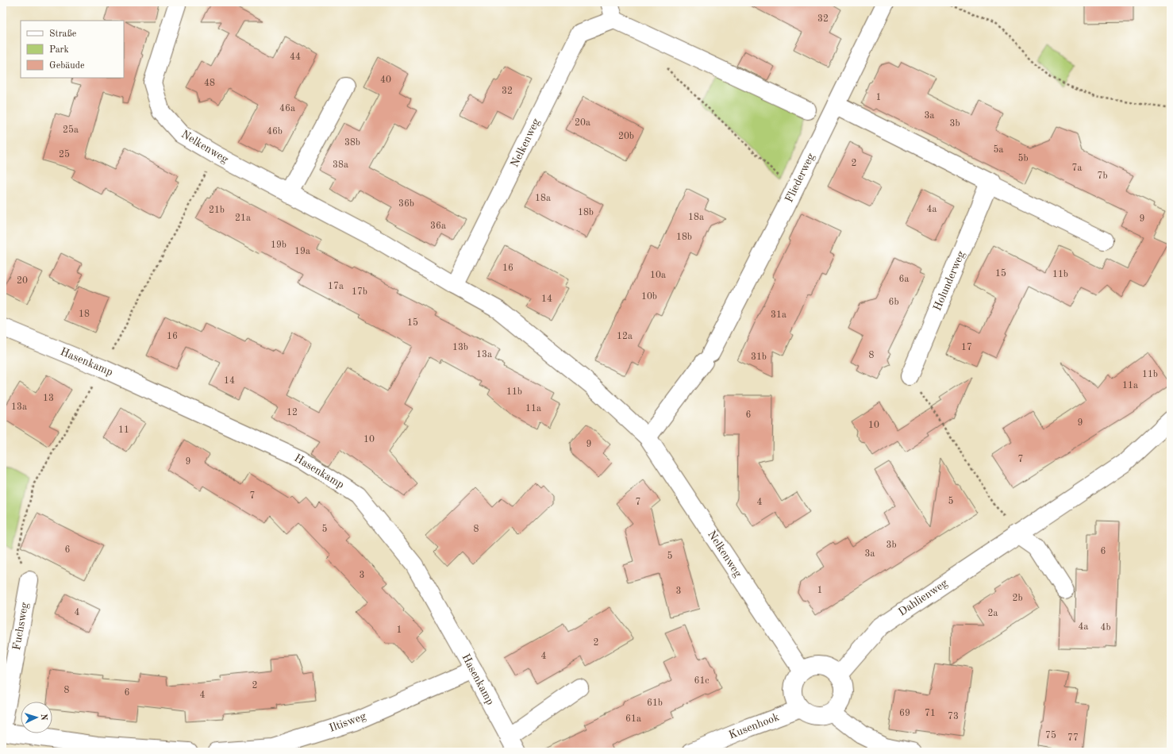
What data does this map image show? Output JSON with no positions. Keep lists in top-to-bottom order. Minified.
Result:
{"streets":{"street":["Nelkenweg","Fliederweg","Holunderweg","Hasenkamp","Dahlienweg","Fuchsweg","Iltisweg","Kusenhook"]},"crossings":[["Nelkenweg","Fliederweg"],["Nelkenweg","Dahlienweg"],["Nelkenweg","Kusenhook"],["Hasenkamp","Iltisweg"],["Dahlienweg","Kusenhook"]],"house_numbers":["32","44","40","48","32","1","46a","3a","20a","3b","25a","46b","20b","38b","5a","25","5b","2","38a","7a","7b","18a","36b","4a","21b","18b","18a","21a","9","36a","18b","19b","19a","16","15","11b","10a","6a","20","17a","17b","10b","14","6b","18","31a","15","16","12a","13b","17","13a","8","31b","11b","14","11a","11b","13","13a","11a","12","6","9","10","11","10","9","7","9","7","5","7","4","5","8","3b","6","6","3a","5","3","1","3","2b","4","2a","4a","4b","1","2","4","61c","2","8","6","4","61b","69","71","73","61a","75","77"],"legend":["Straße","Park","Gebäude"],"north":"right"}
